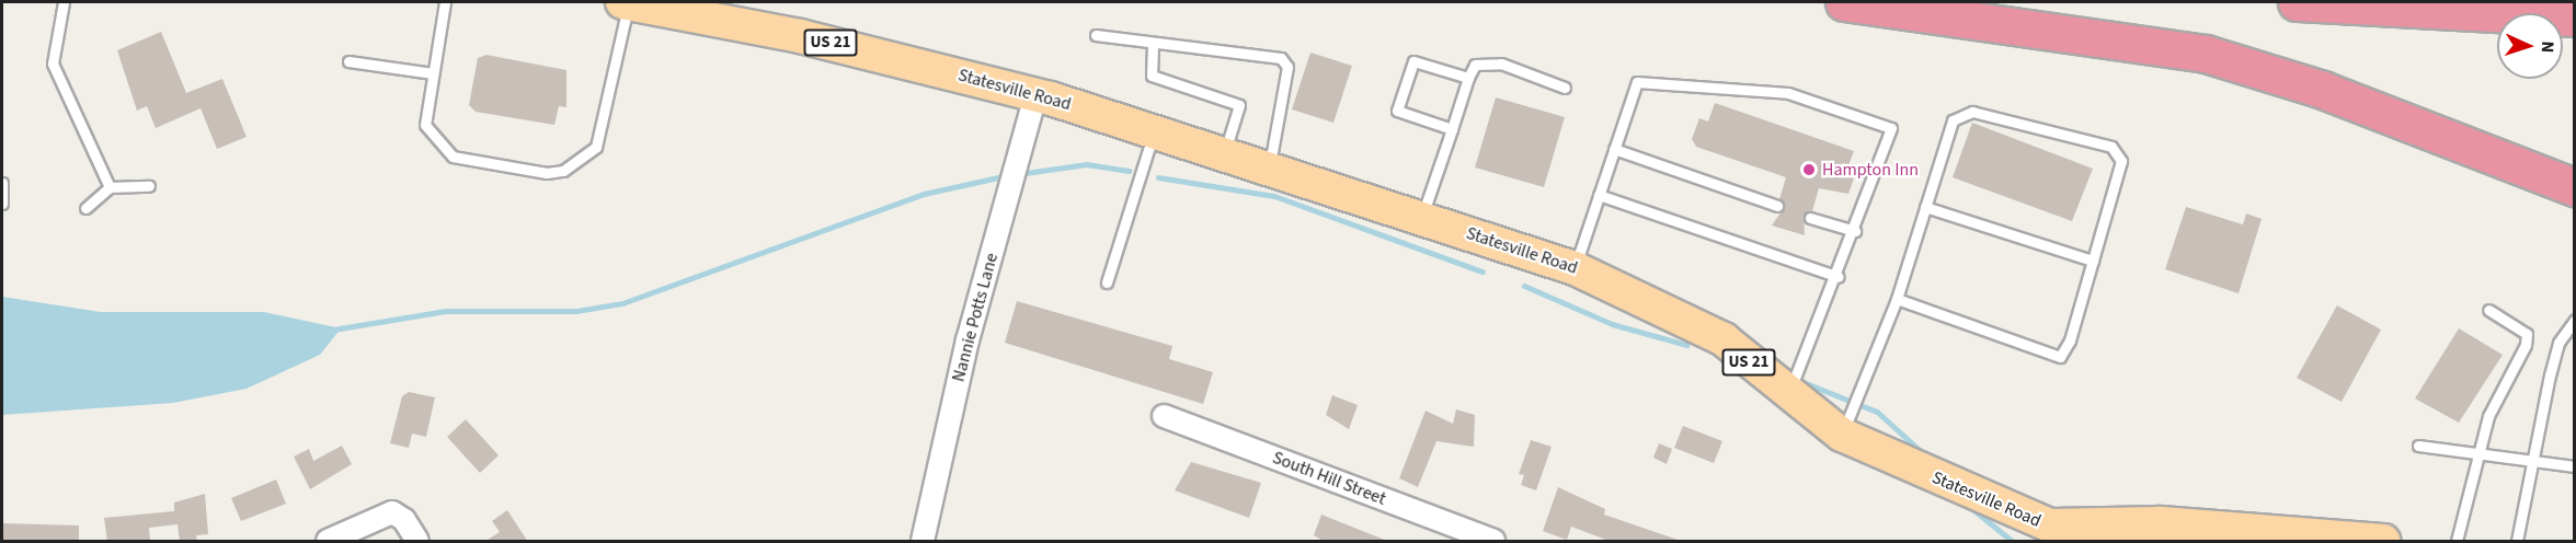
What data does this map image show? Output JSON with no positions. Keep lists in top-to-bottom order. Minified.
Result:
{"streets":{"main road":["US 21","Statesville Road"],"street":["Nannie Potts Lane","South Hill Street"]},"crossings":[["Statesville Road","Nannie Potts Lane"]],"places":["Hampton Inn"],"north":"right"}
